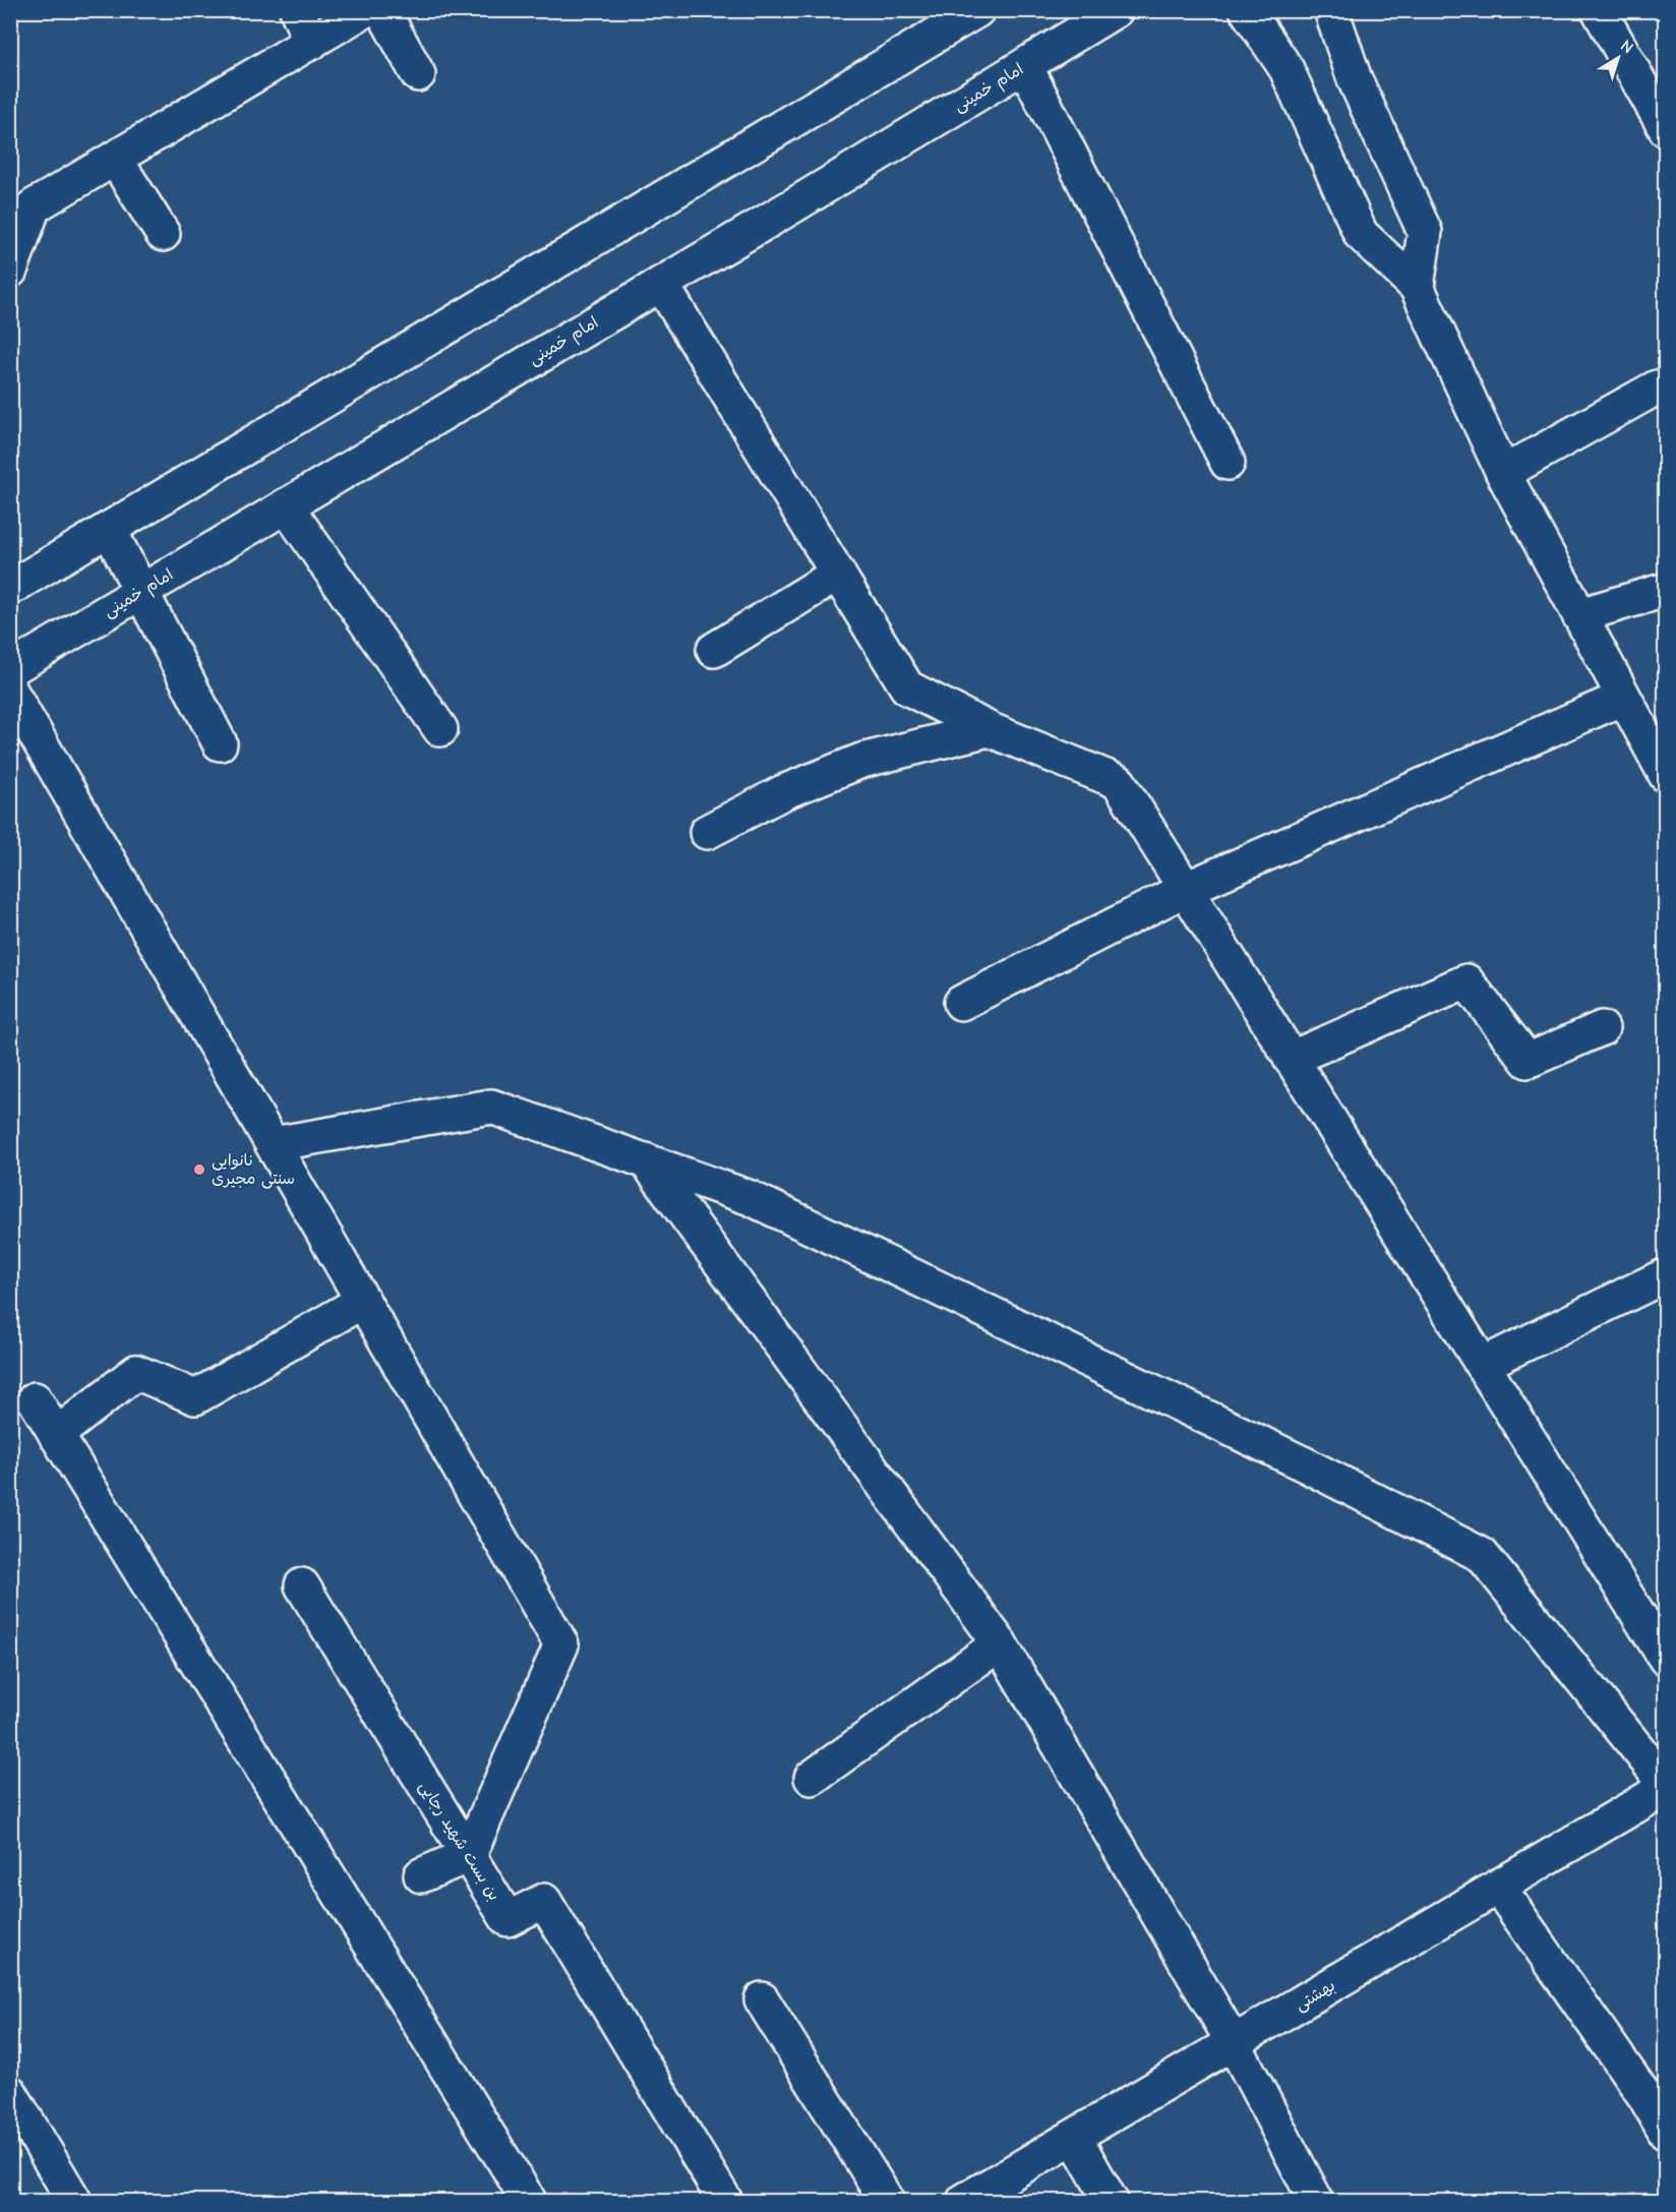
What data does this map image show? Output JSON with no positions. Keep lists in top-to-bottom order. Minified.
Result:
{"streets":{"street":["امام خمینی","بن بست شهید رجایی","بهشتی"]},"places":["نانوایی سنتی مجیری"],"north":"top right"}
